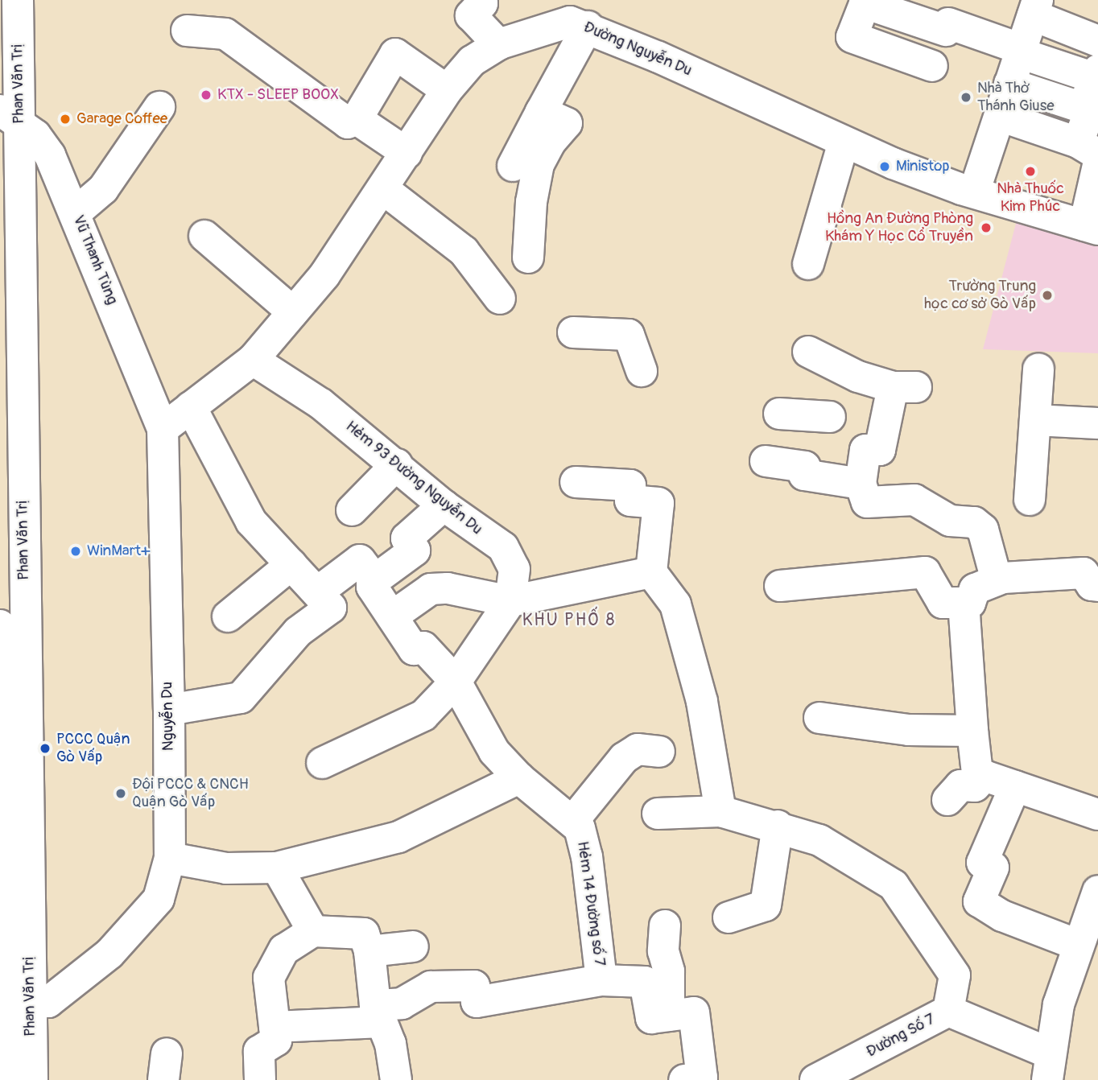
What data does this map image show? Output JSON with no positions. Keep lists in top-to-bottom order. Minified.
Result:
{"streets":{"street":["Đường Nguyễn Du","Phan Văn Trị","Vũ Thanh Tùng","Hẻm 93 Đường Nguyễn Du","Nguyễn Du","Hẻm 14 Đường số 7","Đường Số 7"]},"crossings":[["Đường Nguyễn Du","Vũ Thanh Tùng"],["Đường Nguyễn Du","Hẻm 93 Đường Nguyễn Du"],["Đường Nguyễn Du","Nguyễn Du"],["Phan Văn Trị","Vũ Thanh Tùng"],["Phan Văn Trị","Nguyễn Du"],["Vũ Thanh Tùng","Nguyễn Du"],["Hẻm 93 Đường Nguyễn Du","Hẻm 14 Đường số 7"]],"districts":["KHU PHỐ 8"],"places":["KTX - SLEEP BOOX","Nhà Thờ Thánh Giuse","Garage Coffee","Ministop","Nhà Thuốc Kim Phúc","Hồng An Đường Phòng Khám Y Học Cổ Truyền","Trường Trung học cơ sở Gò Vấp","WinMart+","PCCC Quận Gò Vấp","Đội PCCC & CNCH Quận Gò Vấp"]}
